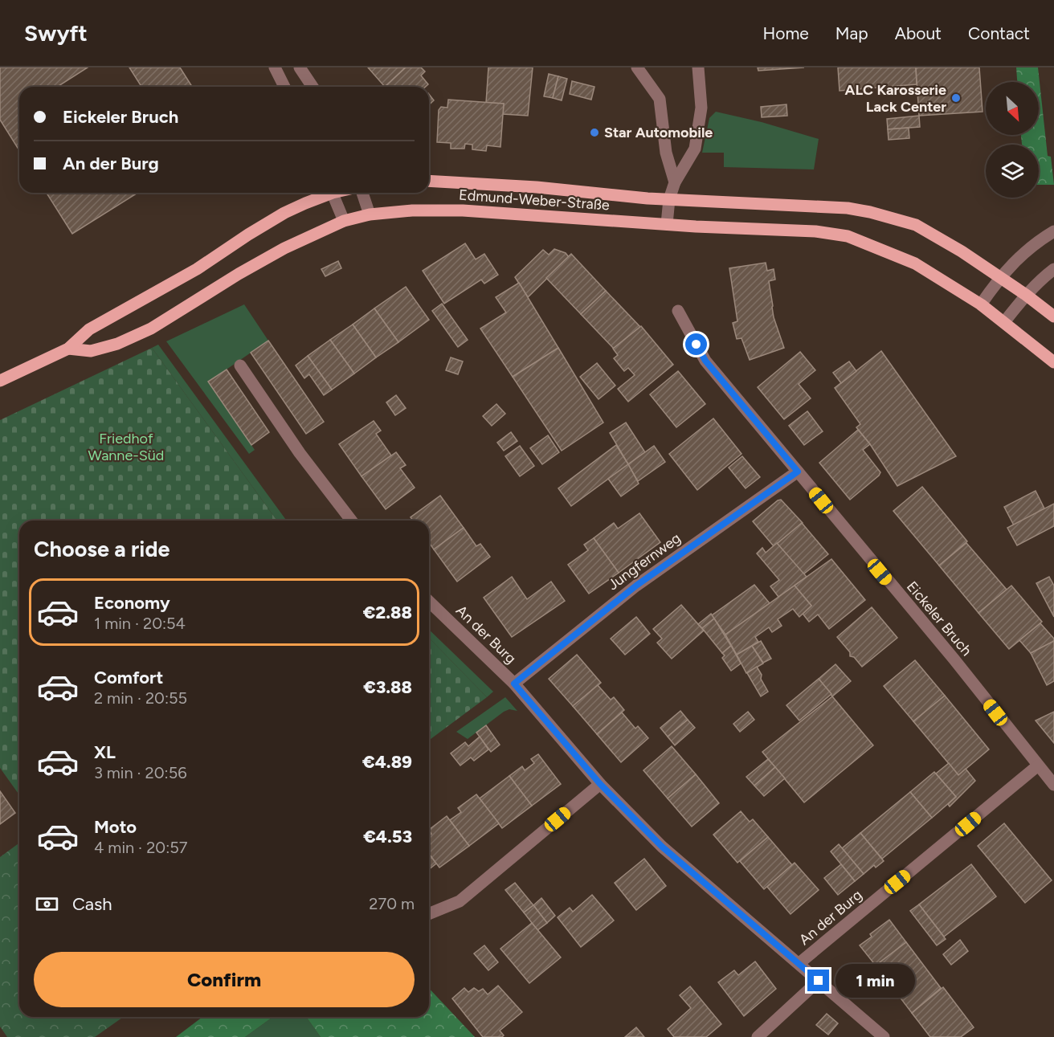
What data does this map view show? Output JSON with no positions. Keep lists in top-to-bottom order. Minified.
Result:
{"streets":{"main road":["Edmund-Weber-Straße"],"street":["Jungfernweg","Eickeler Bruch","An der Burg"]},"crossings":[["Jungfernweg","Eickeler Bruch"],["Jungfernweg","An der Burg"],["Eickeler Bruch","An der Burg"]],"parks":["Friedhof Wanne-Süd"],"places":["ALC Karosserie Lack Center","Star Automobile"],"north":"bottom right","page":{"header":"Swyft","nav":["Home","Map","About","Contact"],"banner":["Eickeler Bruch","An der Burg"],"heading":"Choose a ride","list":[{"name":"Economy","note":"1 min · 20:54","value":"€2.88"},{"name":"Comfort","note":"2 min · 20:55","value":"€3.88"},{"name":"XL","note":"3 min · 20:56","value":"€4.89"},{"name":"Moto","note":"4 min · 20:57","value":"€4.53"}],"pay":["Cash","270 m"],"buttons":"Confirm","bubble":"1 min"}}
